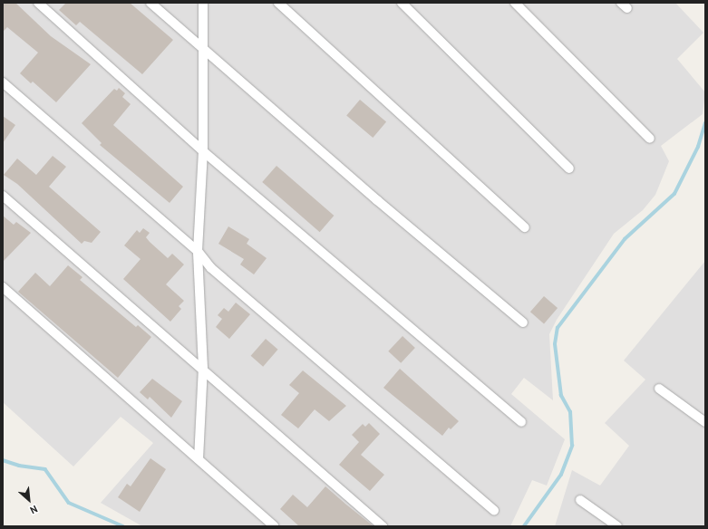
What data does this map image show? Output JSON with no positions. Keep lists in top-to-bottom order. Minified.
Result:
{"north":"bottom right"}
